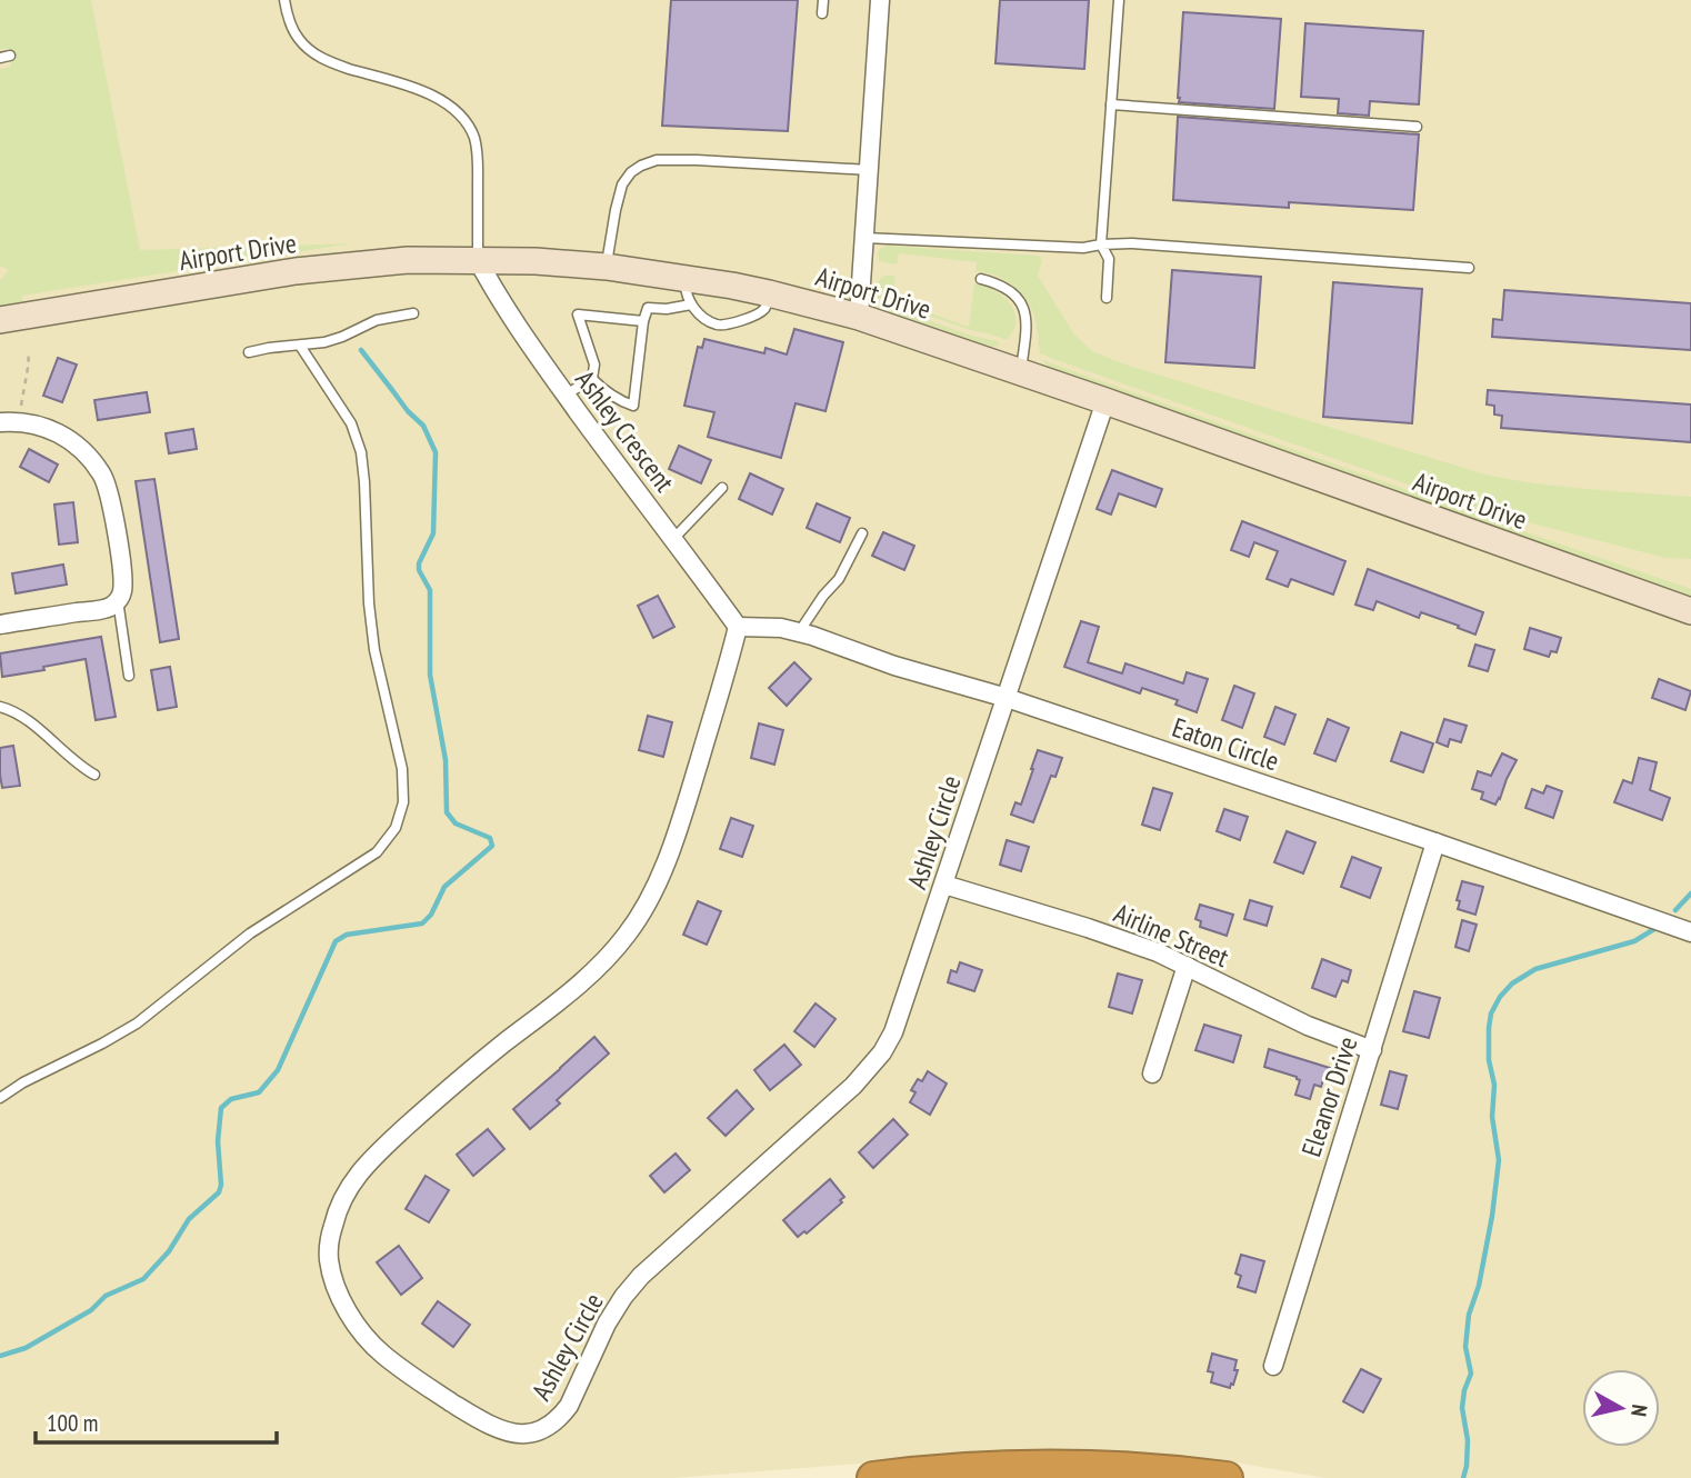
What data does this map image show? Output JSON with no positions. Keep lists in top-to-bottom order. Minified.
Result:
{"streets":{"street":["Airport Drive","Ashley Crescent","Eaton Circle","Ashley Circle","Airline Street","Eleanor Drive"]},"crossings":[["Airport Drive","Ashley Crescent"],["Airport Drive","Ashley Circle"],["Ashley Crescent","Eaton Circle"],["Ashley Crescent","Ashley Circle"],["Eaton Circle","Ashley Circle"],["Eaton Circle","Eleanor Drive"],["Ashley Circle","Airline Street"],["Airline Street","Eleanor Drive"]],"scale_bar":"100 m","north":"right"}
